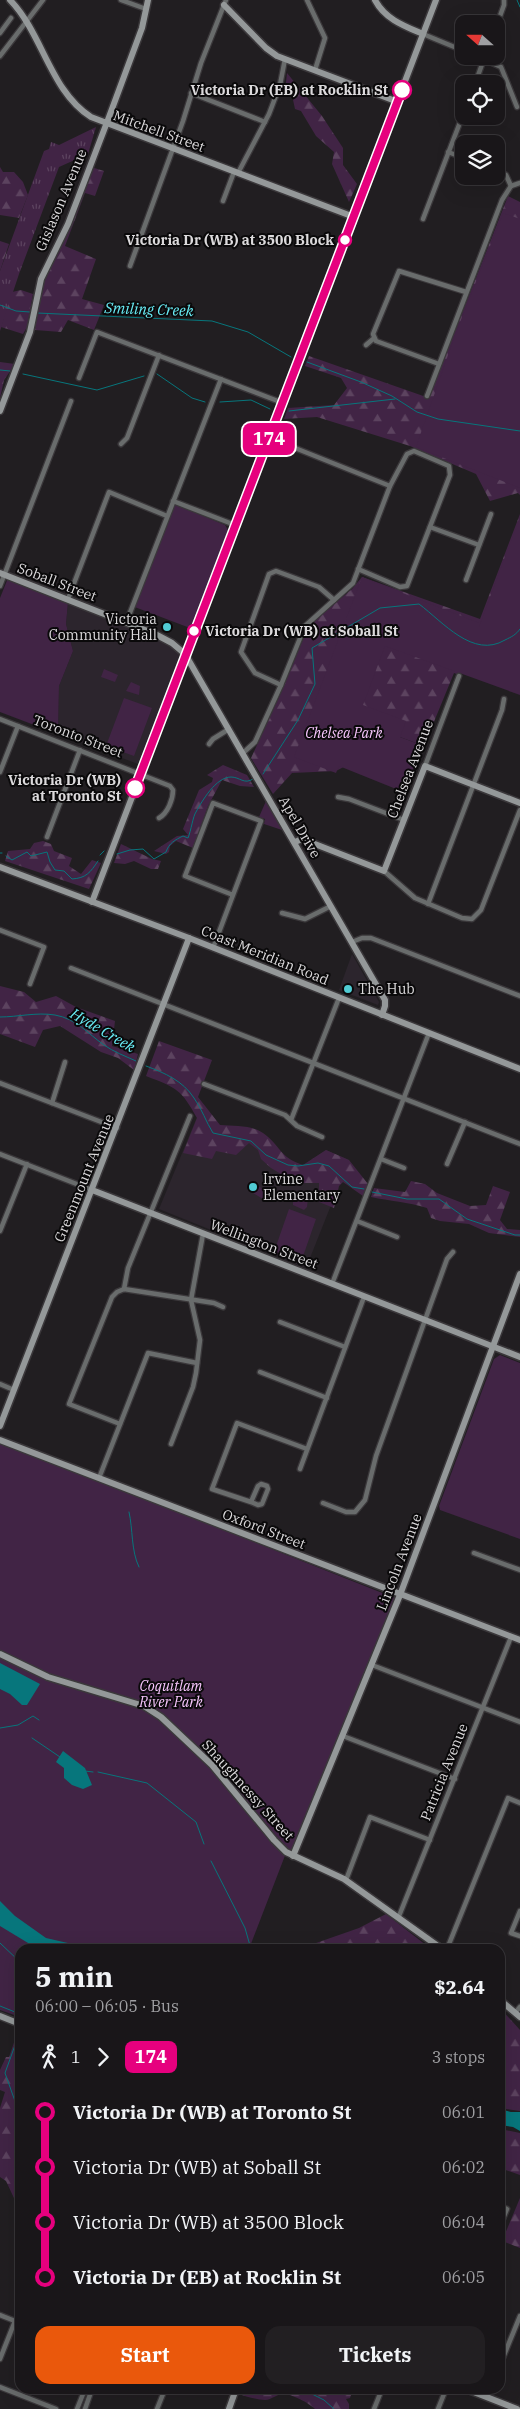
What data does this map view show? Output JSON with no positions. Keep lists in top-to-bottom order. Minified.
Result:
{"streets":{"street":["Mitchell Street","Gislason Avenue","Soball Street","Toronto Street","Chelsea Avenue","Apel Drive","Coast Meridian Road","Greenmount Avenue","Wellington Street","Oxford Street","Lincoln Avenue","Patricia Avenue","Shaughnessy Street"]},"crossings":[["Mitchell Street","Gislason Avenue"],["Soball Street","Apel Drive"],["Apel Drive","Coast Meridian Road"],["Coast Meridian Road","Greenmount Avenue"],["Greenmount Avenue","Wellington Street"],["Wellington Street","Lincoln Avenue"],["Oxford Street","Lincoln Avenue"],["Oxford Street","Patricia Avenue"],["Lincoln Avenue","Shaughnessy Street"],["Patricia Avenue","Shaughnessy Street"]],"water":["Smiling Creek","Hyde Creek"],"parks":["Chelsea Park","Coquitlam River Park"],"places":["Victoria Dr (EB) at Rocklin St","Victoria Dr (WB) at 3500 Block","Victoria Community Hall","Victoria Dr (WB) at Soball St","Victoria Dr (WB) at Toronto St","The Hub","Irvine Elementary"],"lines":["bus line 174"],"north":"left","page":{"on_map":"174","heading":["5 min","06:00 – 06:05 · Bus","$2.64"],"legs":["1","174","3 stops"],"list":[{"name":"Victoria Dr (WB) at Toronto St","value":"06:01"},{"name":"Victoria Dr (WB) at Soball St","value":"06:02"},{"name":"Victoria Dr (WB) at 3500 Block","value":"06:04"},{"name":"Victoria Dr (EB) at Rocklin St","value":"06:05"}],"buttons":["Start","Tickets"]}}
